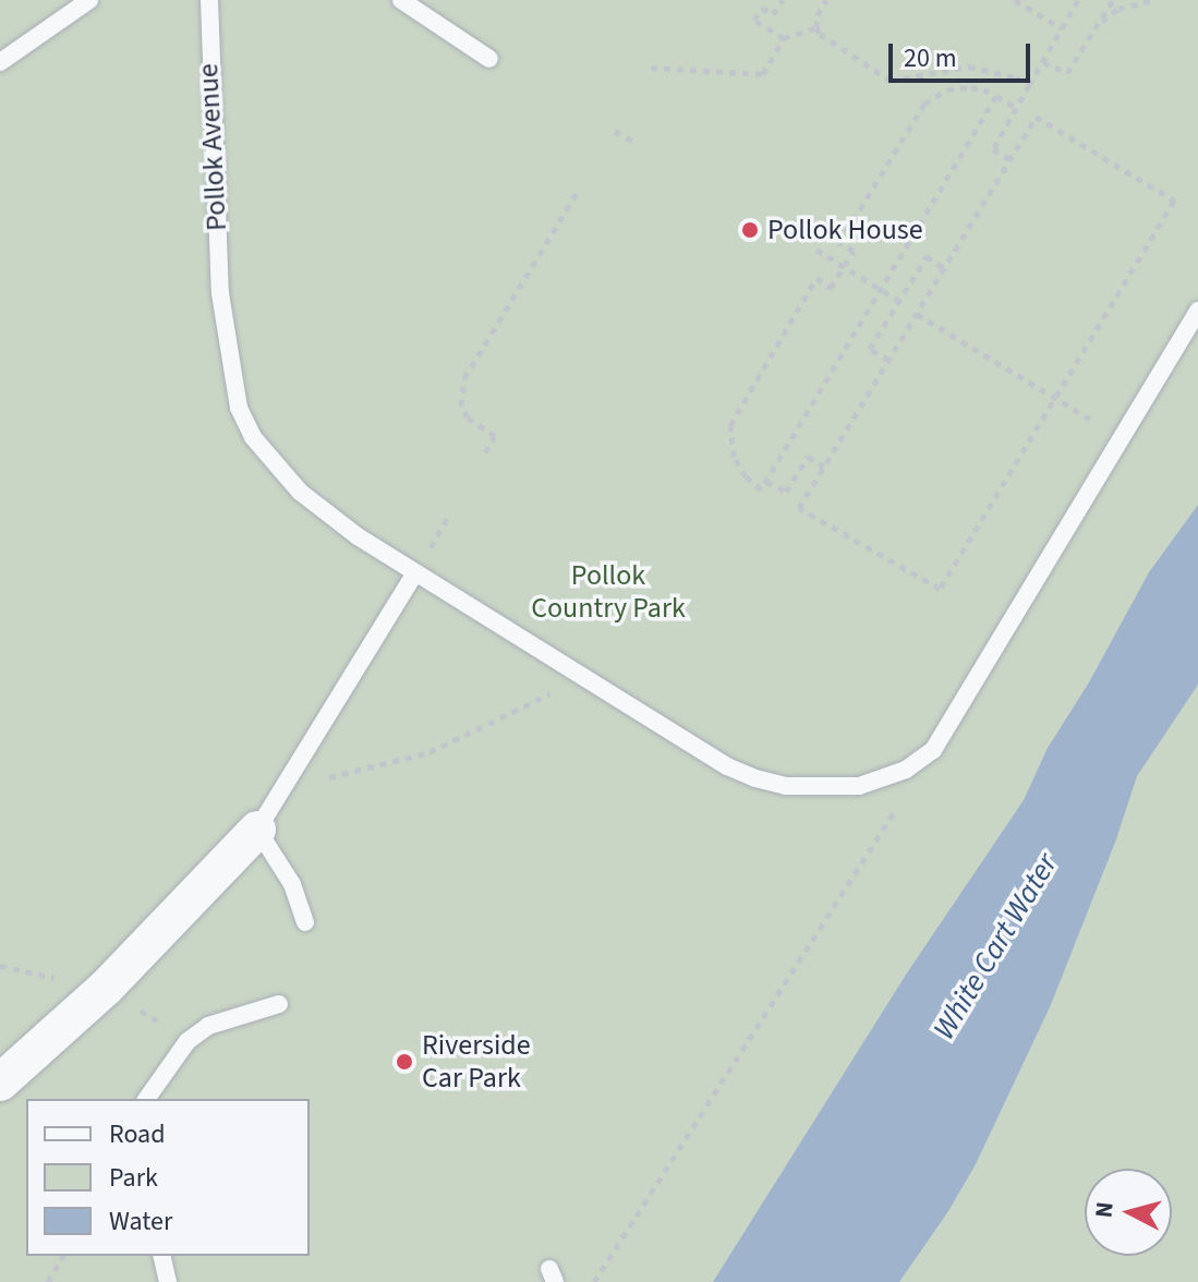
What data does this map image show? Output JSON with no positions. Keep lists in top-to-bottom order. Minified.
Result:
{"streets":{"lane":["Pollok Avenue"]},"water":["White Cart Water"],"parks":["Pollok Country Park"],"places":["Pollok House","Riverside Car Park"],"legend":["Road","Park","Water"],"scale_bar":"20 m","north":"left"}
